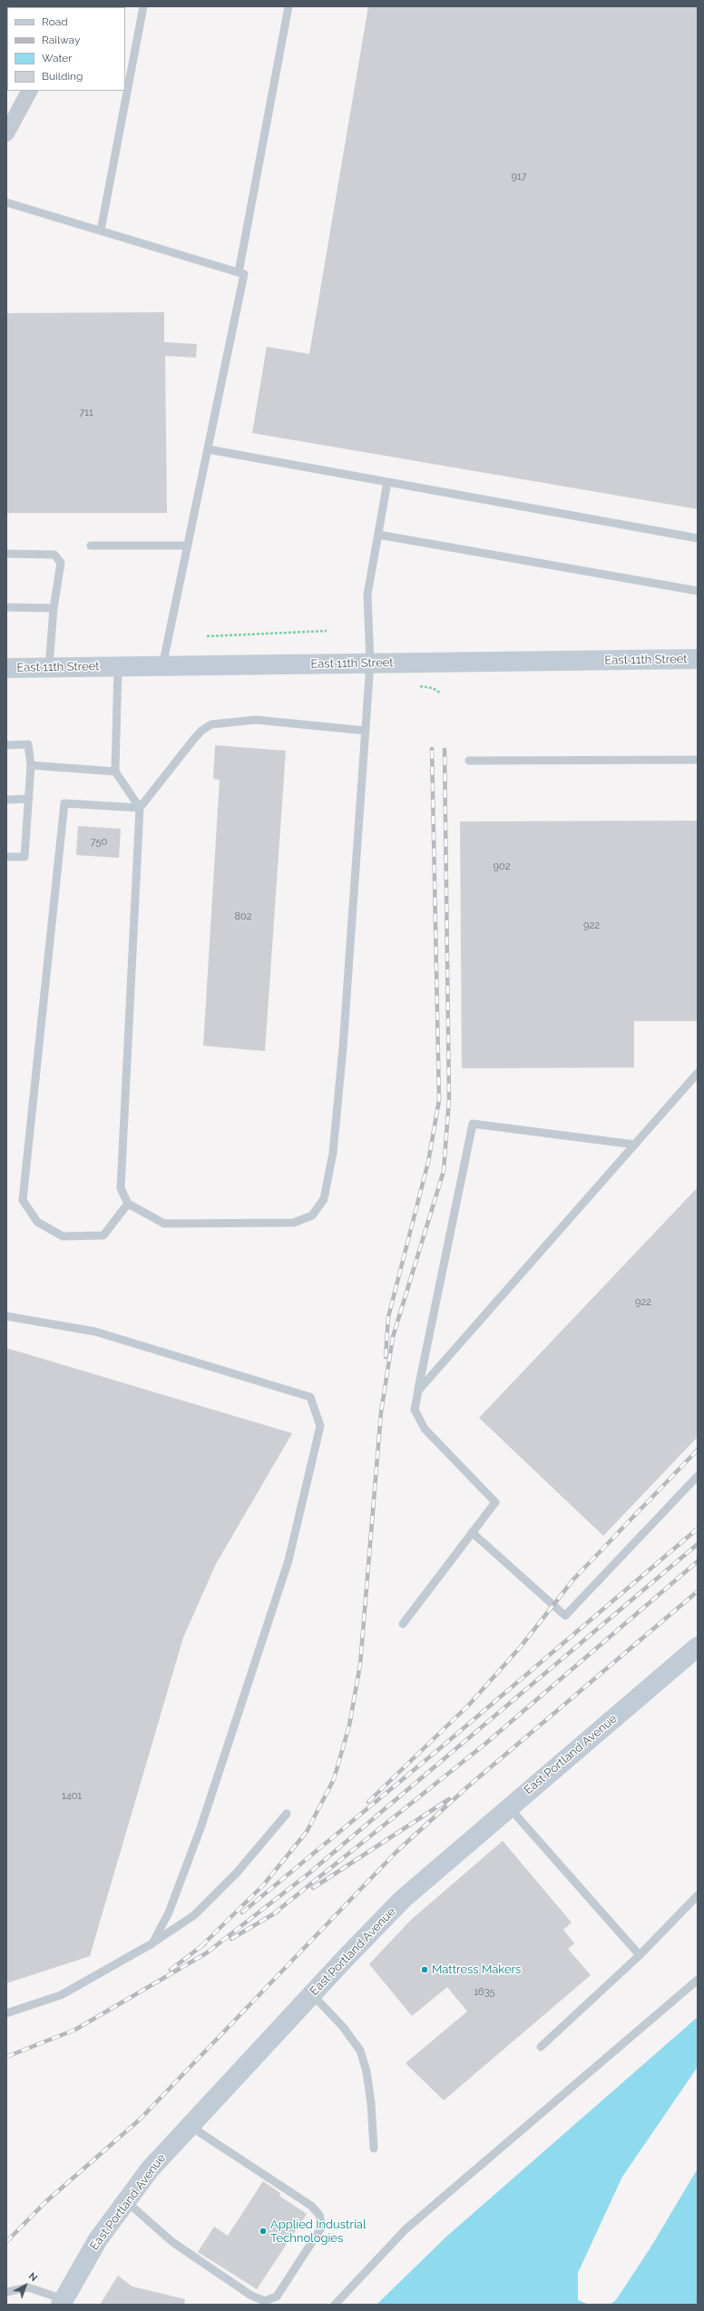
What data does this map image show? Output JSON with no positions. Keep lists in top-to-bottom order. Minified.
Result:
{"streets":{"street":["East 11th Street","East Portland Avenue"]},"places":["Mattress Makers","Applied Industrial Technologies"],"house_numbers":["917","711","750","902","802","922","922","1401","1635"],"legend":["Road","Railway","Water","Building"],"north":"top right"}
